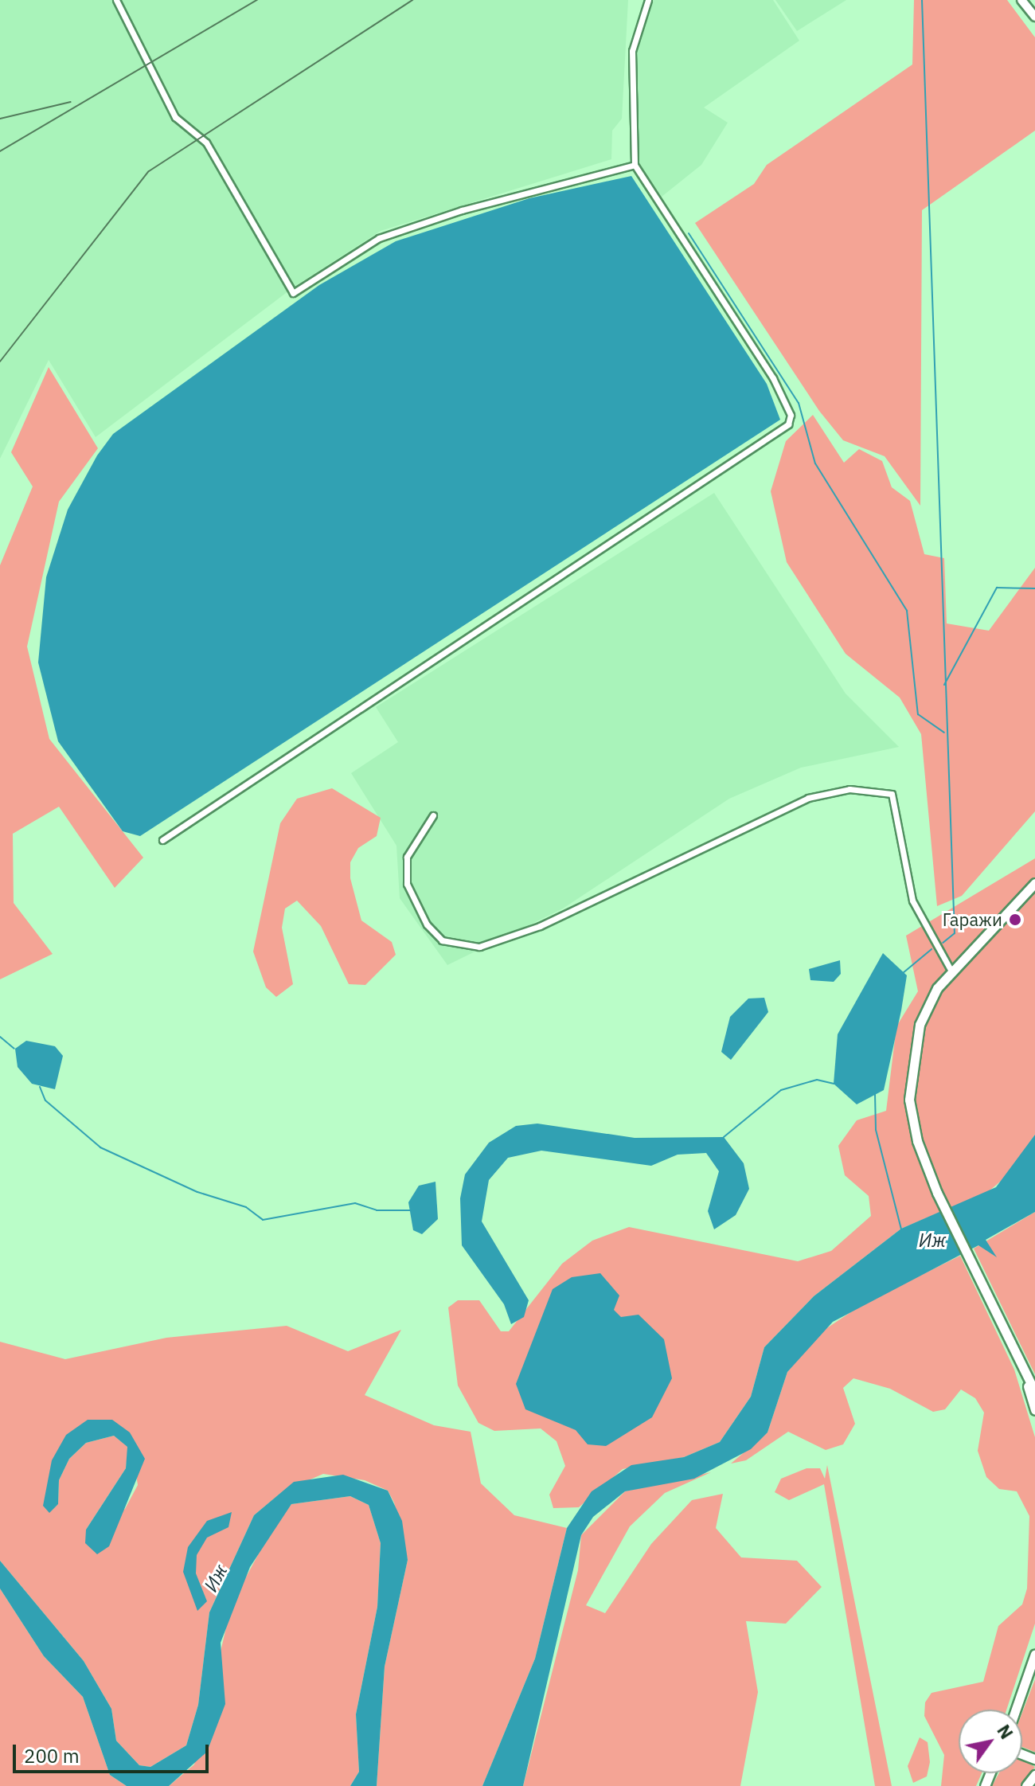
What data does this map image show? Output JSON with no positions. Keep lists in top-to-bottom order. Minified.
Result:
{"water":["Иж"],"places":["Гаражи"],"scale_bar":"200 m","north":"top right"}
